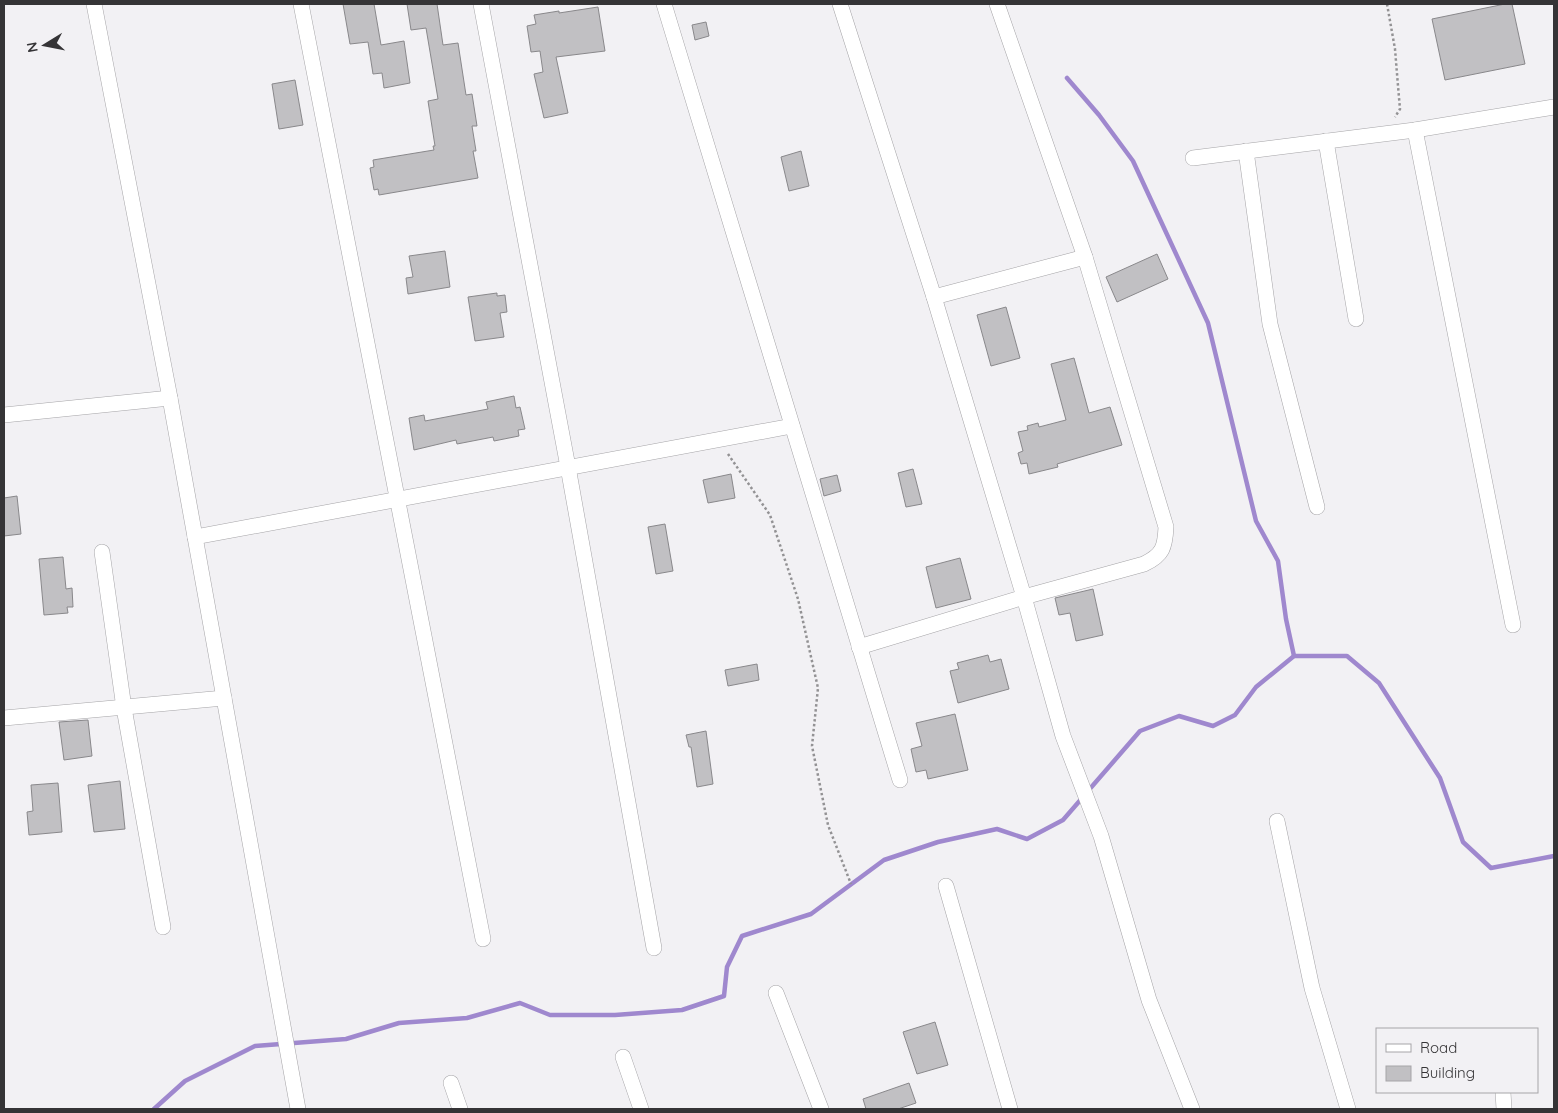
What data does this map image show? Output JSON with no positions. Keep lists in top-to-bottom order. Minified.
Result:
{"legend":["Road","Building"],"north":"left"}
